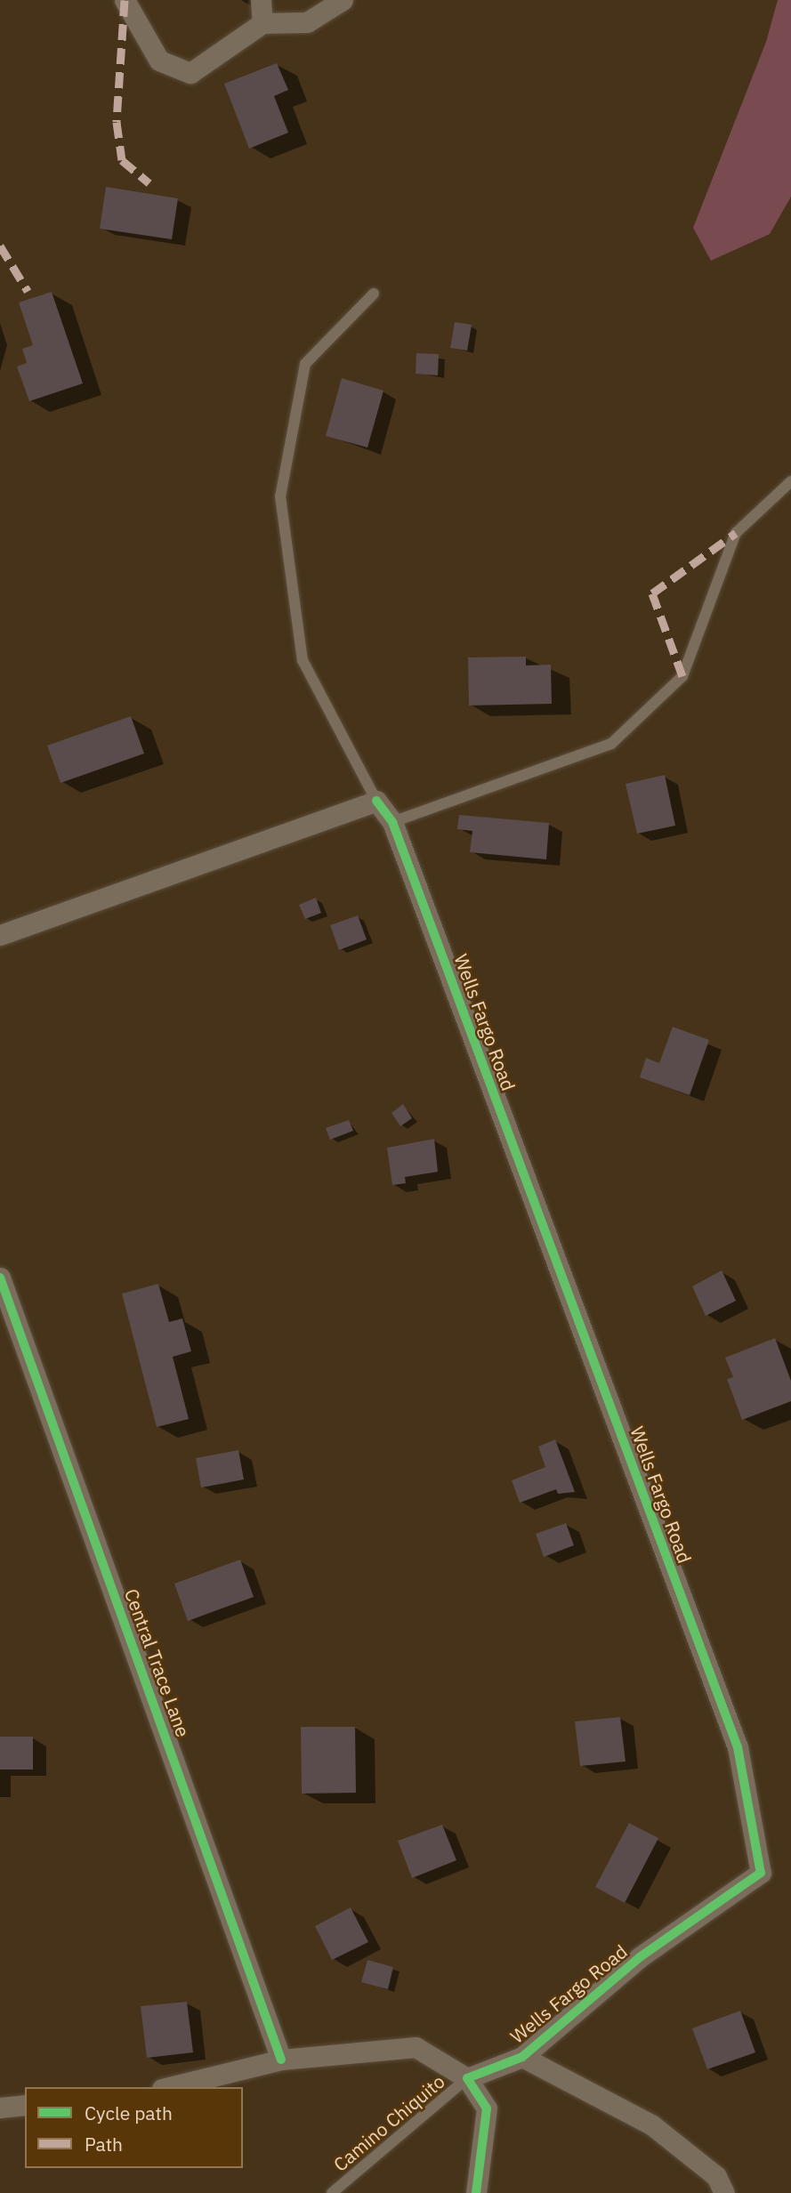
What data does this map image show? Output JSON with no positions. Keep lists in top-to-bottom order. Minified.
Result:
{"streets":{"street":["Wells Fargo Road","Central Trace Lane"],"lane":["Camino Chiquito"]},"crossings":[["Wells Fargo Road","Camino Chiquito"]],"legend":["Cycle path","Path"]}
